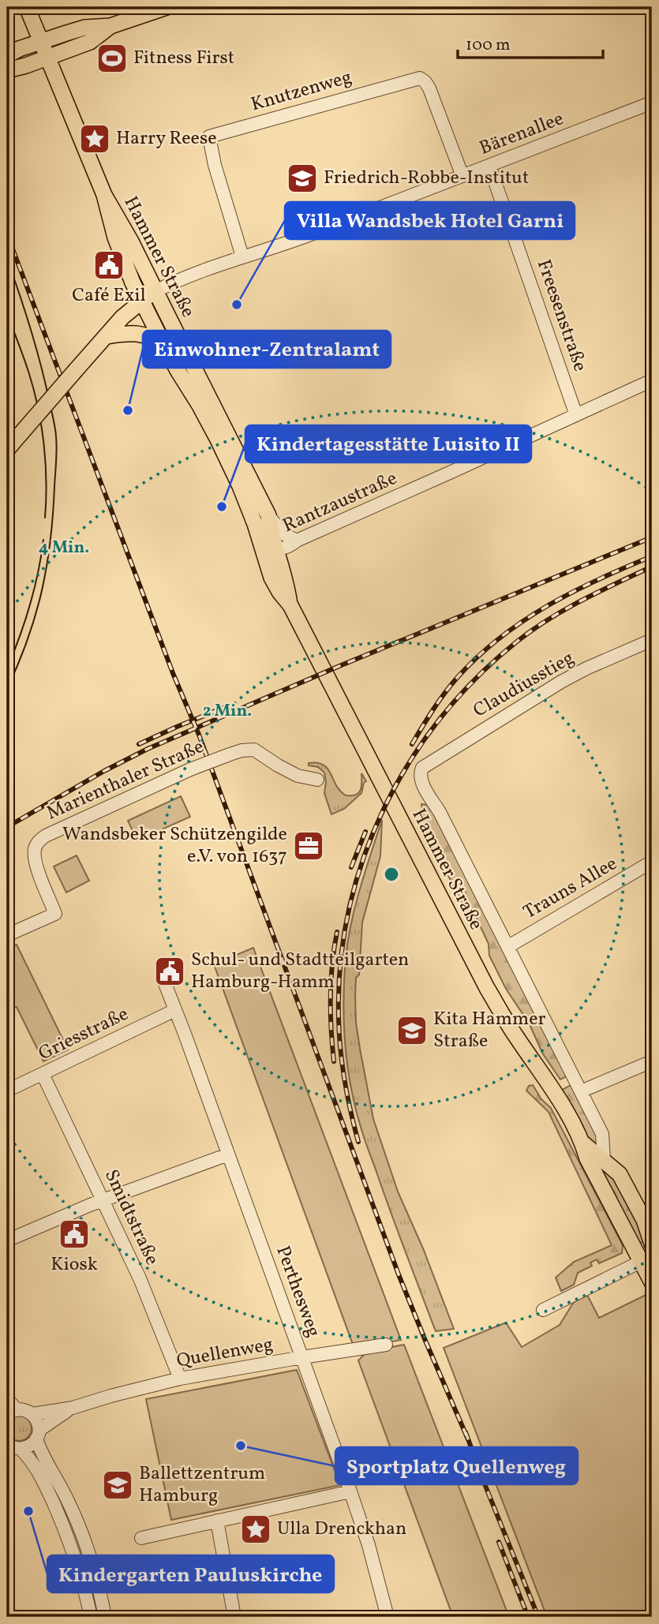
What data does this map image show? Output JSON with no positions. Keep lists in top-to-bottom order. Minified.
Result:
{"streets":{"main road":["Hammer Straße"],"street":["Knutzenweg","Bärenallee","Freesenstraße","Rantzaustraße","Claudiusstieg","Marienthaler Straße","Trauns Allee","Griesstraße","Smidtstraße","Perthesweg","Quellenweg"]},"crossings":[["Knutzenweg","Bärenallee"],["Bärenallee","Hammer Straße"],["Bärenallee","Freesenstraße"],["Hammer Straße","Rantzaustraße"],["Hammer Straße","Claudiusstieg"],["Hammer Straße","Trauns Allee"],["Freesenstraße","Rantzaustraße"],["Griesstraße","Smidtstraße"],["Griesstraße","Perthesweg"],["Smidtstraße","Quellenweg"],["Perthesweg","Quellenweg"]],"places":{"sports":["Fitness First"],"place":["Harry Reese","Ulla Drenckhan"],"school or university":["Friedrich-Robbe-Institut","Kita Hammer Straße","Ballettzentrum Hamburg"],"public building":["Café Exil","Schul- und Stadtteilgarten Hamburg-Hamm","Kiosk"],"other":["Villa Wandsbek Hotel Garni","Einwohner-Zentralamt","Kindertagesstätte Luisito II","Sportplatz Quellenweg","Kindergarten Pauluskirche"],"office":["Wandsbeker Schützengilde e.V. von 1637"]},"scale_bar":"100 m","rings":["4 Min.","2 Min."]}
